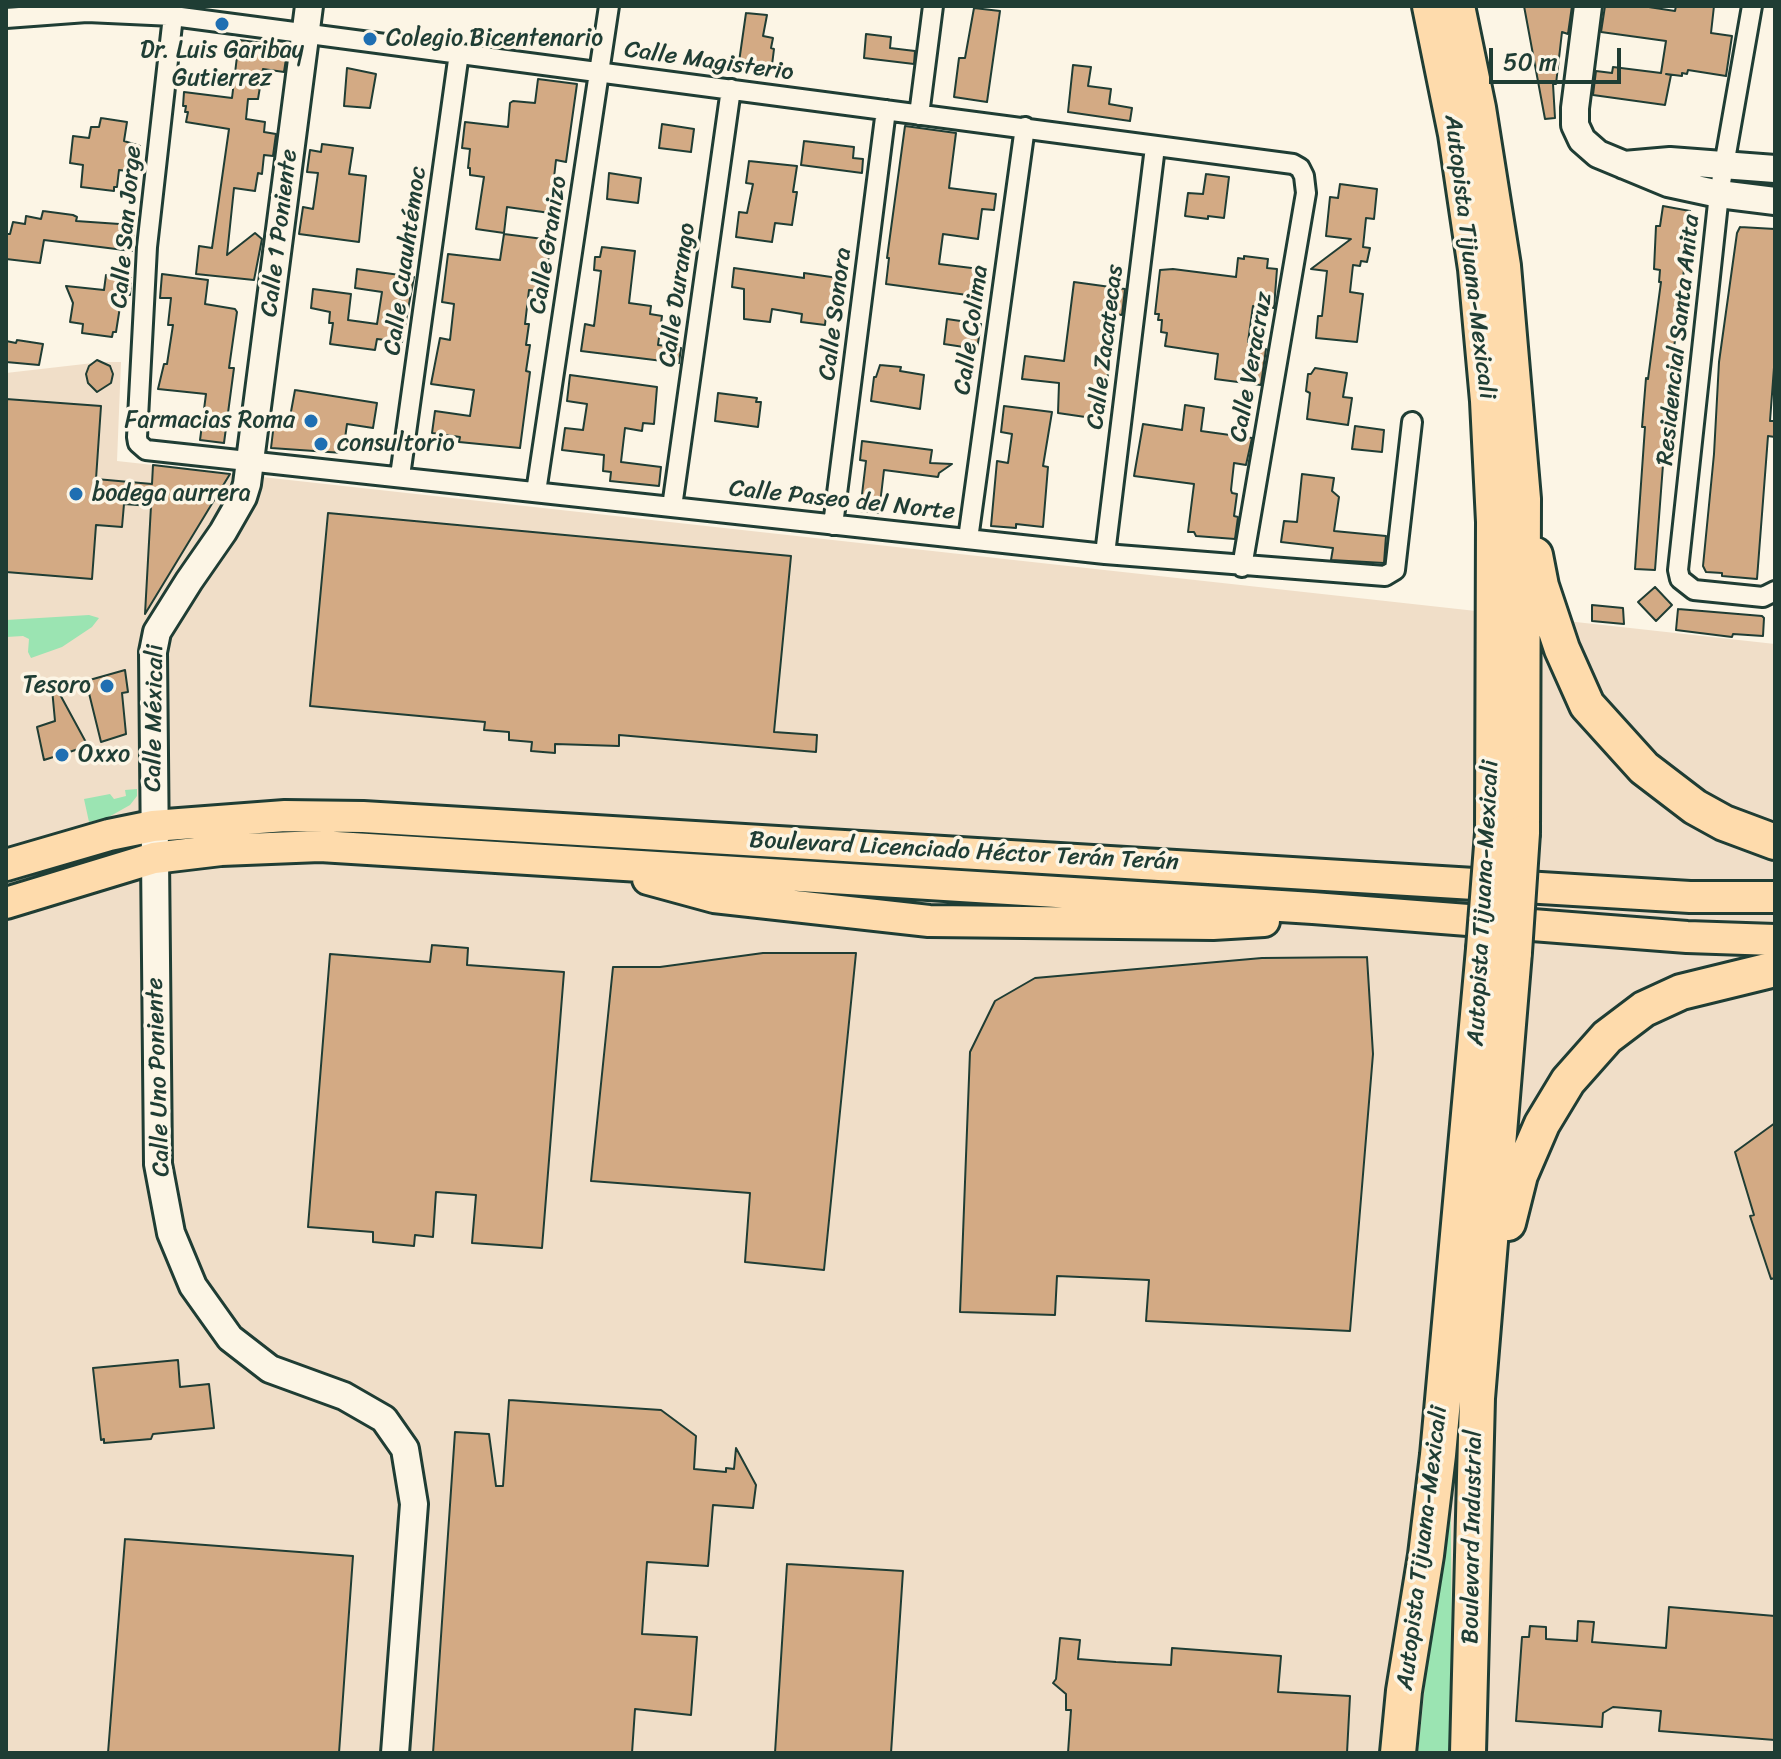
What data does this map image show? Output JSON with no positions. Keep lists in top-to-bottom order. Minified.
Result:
{"streets":{"highway":["Autopista Tijuana-Mexicali","Boulevard Industrial"],"main road":["Calle 1 Poniente","Calle Méxicali","Boulevard Licenciado Héctor Terán Terán","Calle Uno Poniente"],"street":["Calle Magisterio","Calle San Jorge","Calle Granizo","Calle Cuauhtémoc","Calle Durango","Calle Sonora","Calle Colima","Residencial Santa Anita","Calle Zacatecas","Calle Veracruz","Calle Paseo del Norte"]},"crossings":[["Calle Magisterio","Calle San Jorge"],["Calle Magisterio","Calle 1 Poniente"],["Calle Magisterio","Calle Granizo"],["Calle Magisterio","Calle Cuauhtémoc"],["Calle Magisterio","Calle Durango"],["Calle Magisterio","Calle Sonora"],["Calle Magisterio","Calle Colima"],["Calle Magisterio","Calle Zacatecas"],["Calle Magisterio","Calle Veracruz"],["Calle San Jorge","Calle Paseo del Norte"],["Calle 1 Poniente","Calle Paseo del Norte"],["Calle 1 Poniente","Calle Méxicali"],["Calle Granizo","Calle Paseo del Norte"],["Autopista Tijuana-Mexicali","Boulevard Industrial"],["Calle Cuauhtémoc","Calle Paseo del Norte"],["Calle Durango","Calle Paseo del Norte"],["Calle Sonora","Calle Paseo del Norte"],["Calle Colima","Calle Paseo del Norte"],["Calle Zacatecas","Calle Paseo del Norte"],["Calle Veracruz","Calle Paseo del Norte"],["Calle Paseo del Norte","Calle Méxicali"],["Calle Méxicali","Boulevard Licenciado Héctor Terán Terán"],["Calle Méxicali","Calle Uno Poniente"]],"places":["Dr. Luis Garibay Gutierrez","Colegio Bicentenario","Farmacias Roma","consultorio","bodega aurrera","Tesoro","Oxxo"],"scale_bar":"50 m"}
